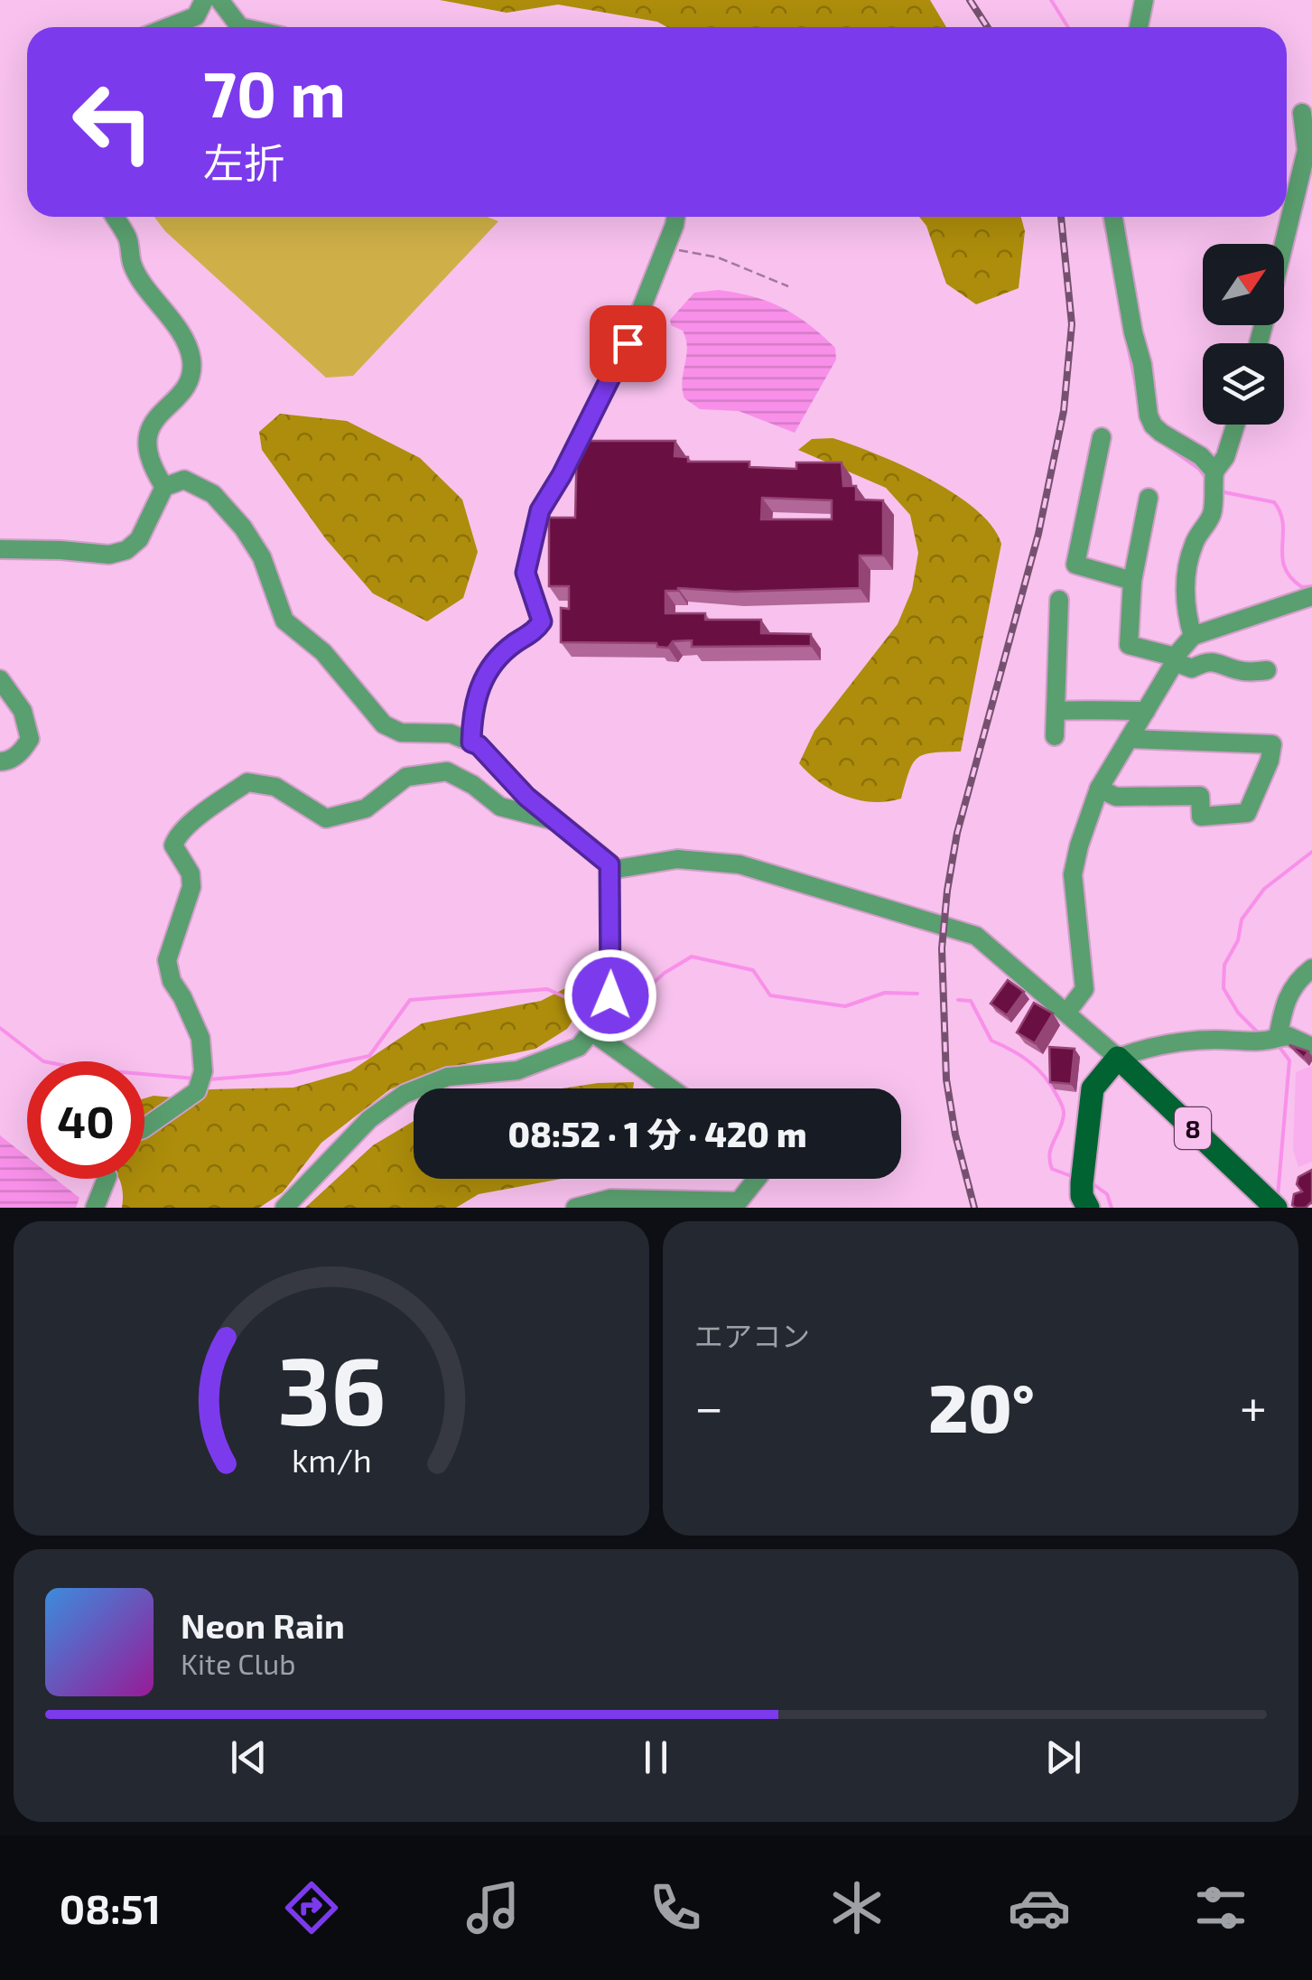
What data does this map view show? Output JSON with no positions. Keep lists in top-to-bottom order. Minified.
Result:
{"streets":{"main road":["8"]},"north":"top right","page":{"turn":["70 m","左折"],"limit":"40","trip":"08:52 · 1 分 · 420 m","tile":"エアコン","heat":["−","20°","+"],"song":["Neon Rain","Kite Club"],"tabs":"08:51","gauge":["36","km/h"]}}
